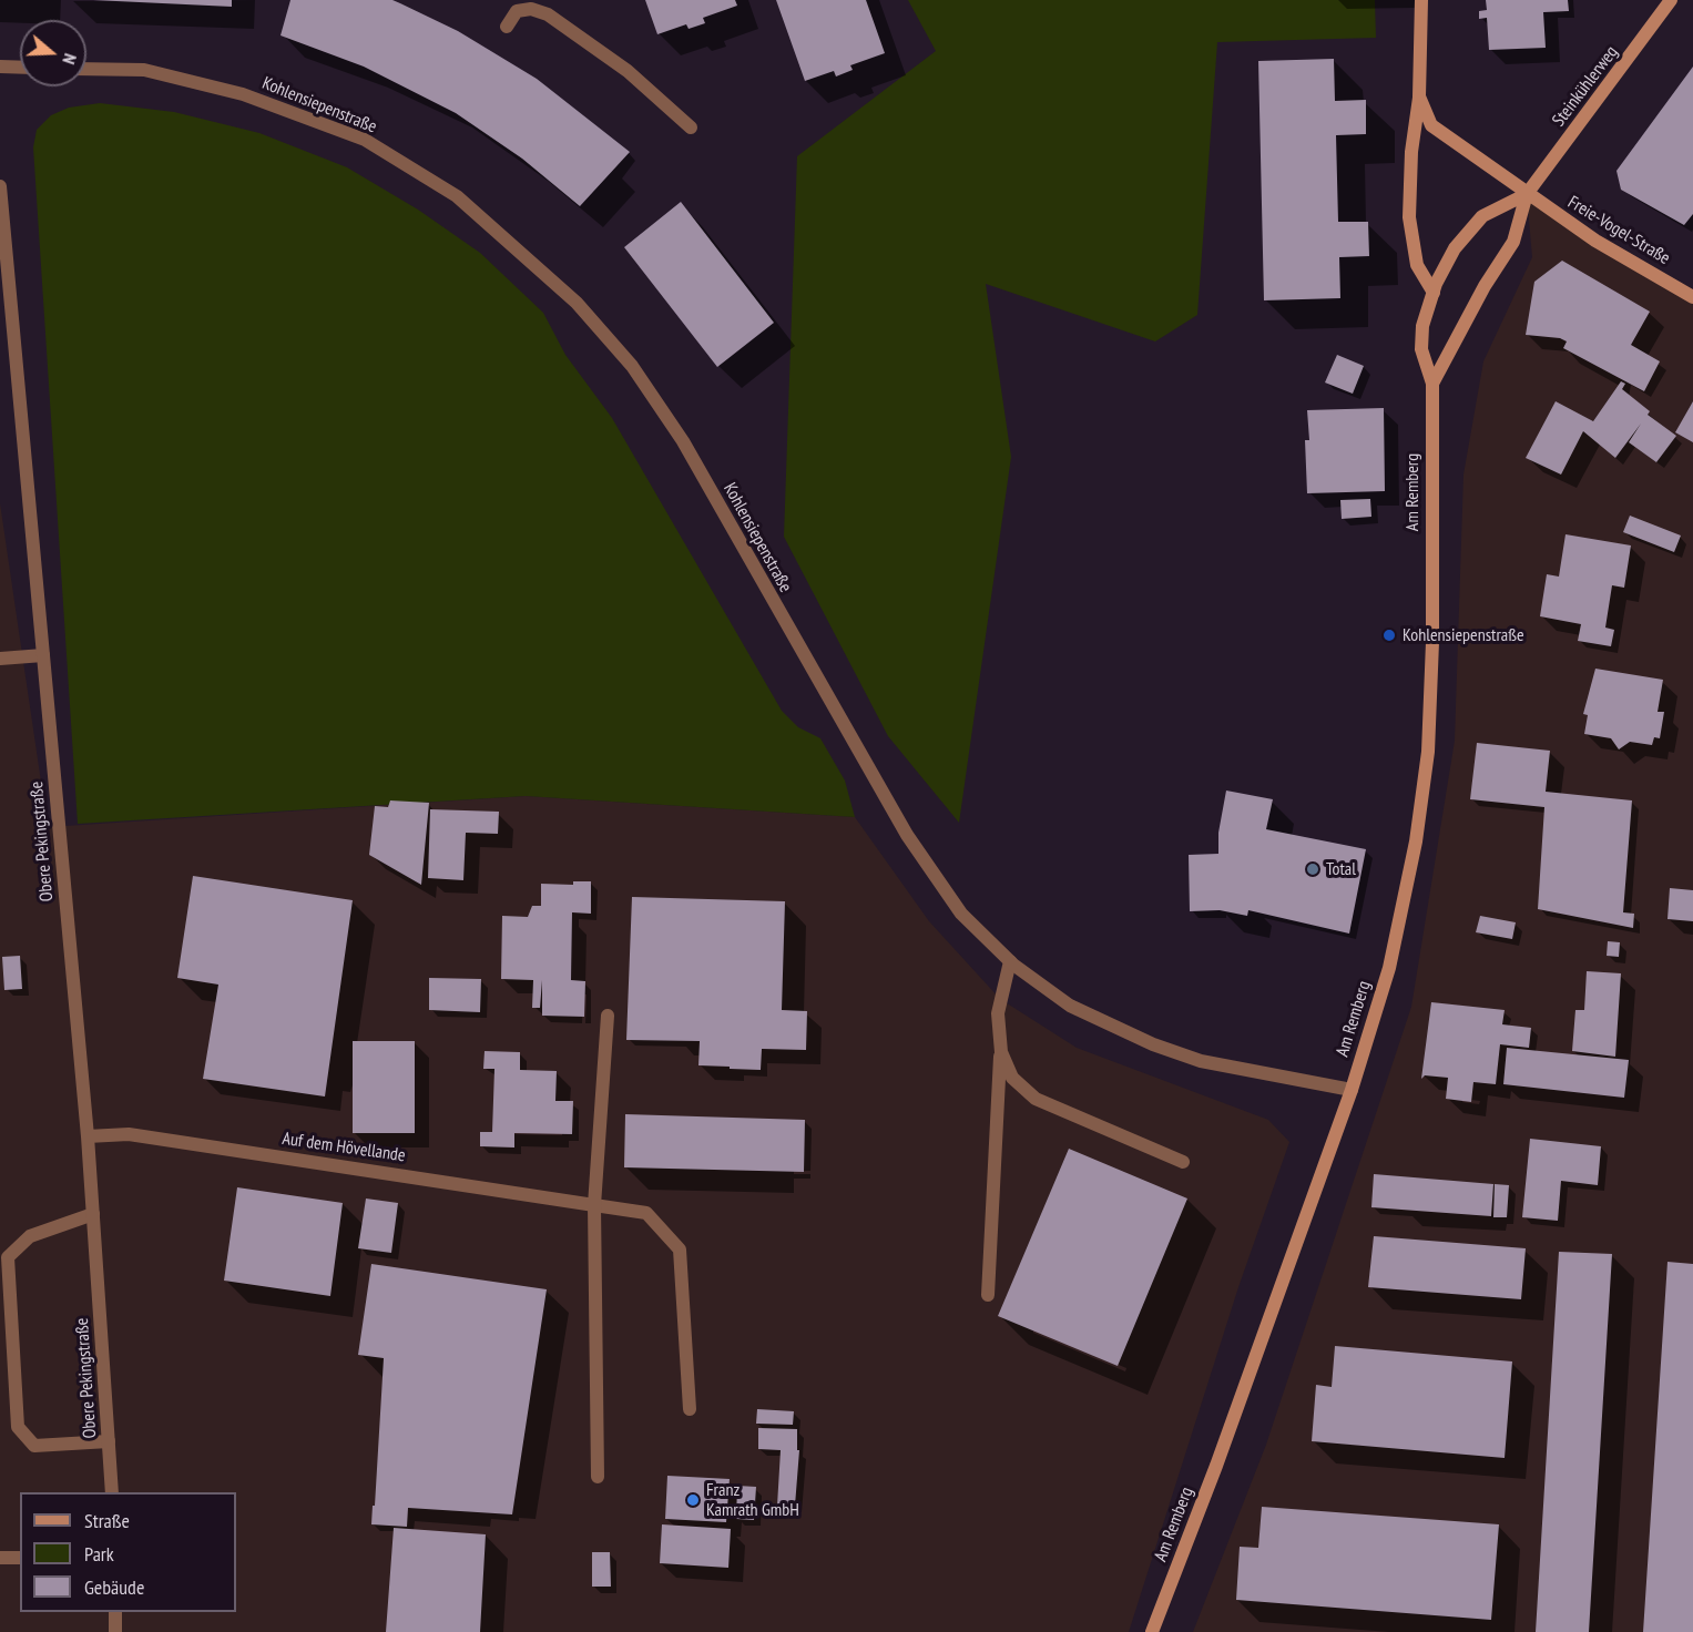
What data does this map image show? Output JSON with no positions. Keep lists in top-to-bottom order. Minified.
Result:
{"streets":{"street":["Steinkühlerweg","Kohlensiepenstraße","Freie-Vogel-Straße","Am Remberg","Obere Pekingstraße","Auf dem Hövellande"]},"crossings":[["Steinkühlerweg","Freie-Vogel-Straße"],["Steinkühlerweg","Am Remberg"],["Kohlensiepenstraße","Am Remberg"],["Freie-Vogel-Straße","Am Remberg"],["Obere Pekingstraße","Auf dem Hövellande"]],"places":["Kohlensiepenstraße","Total","Franz Kamrath GmbH"],"legend":["Straße","Park","Gebäude"],"north":"right"}
